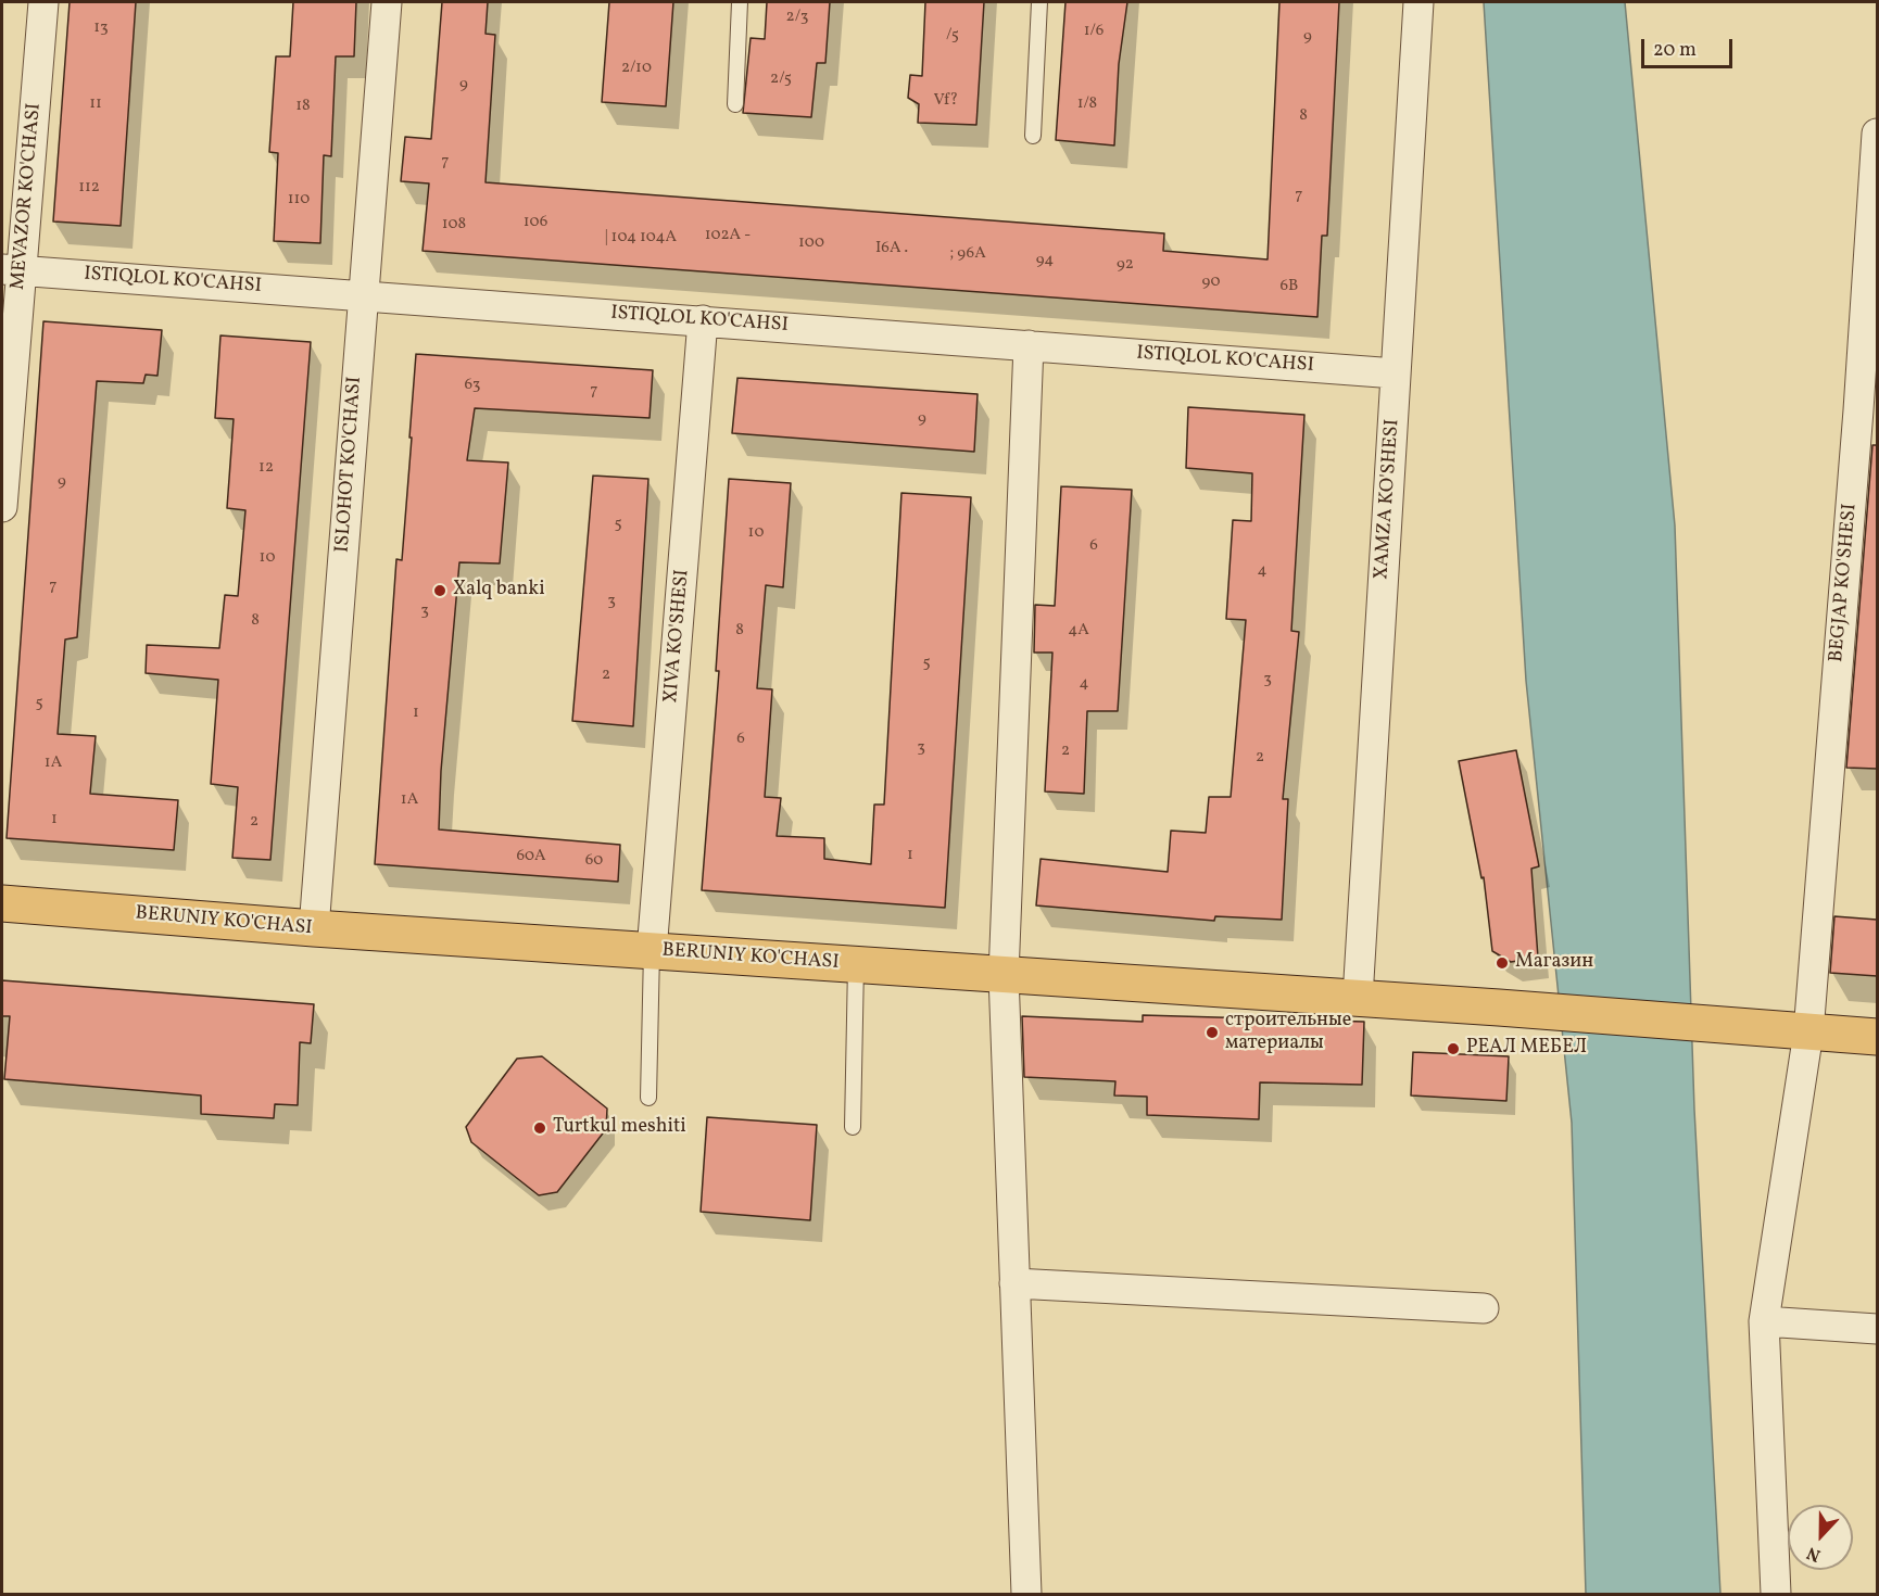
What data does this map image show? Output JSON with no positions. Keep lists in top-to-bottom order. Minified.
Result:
{"streets":{"main road":["BERUNIY KO'CHASI"],"street":["MEVAZOR KO'CHASI","ISTIQLOL KO'CAHSI","ISLOHOT KO'CHASI","XAMZA KO'SHESI","BEGJAP KO'SHESI","XIVA KO'SHESI"]},"crossings":[["MEVAZOR KO'CHASI","ISTIQLOL KO'CAHSI"],["ISTIQLOL KO'CAHSI","ISLOHOT KO'CHASI"],["ISTIQLOL KO'CAHSI","XAMZA KO'SHESI"],["ISTIQLOL KO'CAHSI","XIVA KO'SHESI"],["ISLOHOT KO'CHASI","BERUNIY KO'CHASI"],["XAMZA KO'SHESI","BERUNIY KO'CHASI"],["BEGJAP KO'SHESI","BERUNIY KO'CHASI"],["XIVA KO'SHESI","BERUNIY KO'CHASI"]],"places":["Xalq banki","Магазин","строительные материалы","РЕАЛ МЕБЕЛ","Turtkul meshiti"],"house_numbers":["2/3","13","1/6","/5","9","2/10","2/5","9","Vf?","11","1/8","18","8","7","112","7","110","106","108","102A -","| 104 104A","100","I6A .","; 96A","94","92","90","6B","63","7","9","12","9","5","10","6","10","4","7","3","3","8","8","4A","5","2","3","4","5","1","6","3","2","2","1A","1A","1","2","1","60A","60"],"scale_bar":"20 m","north":"bottom"}
